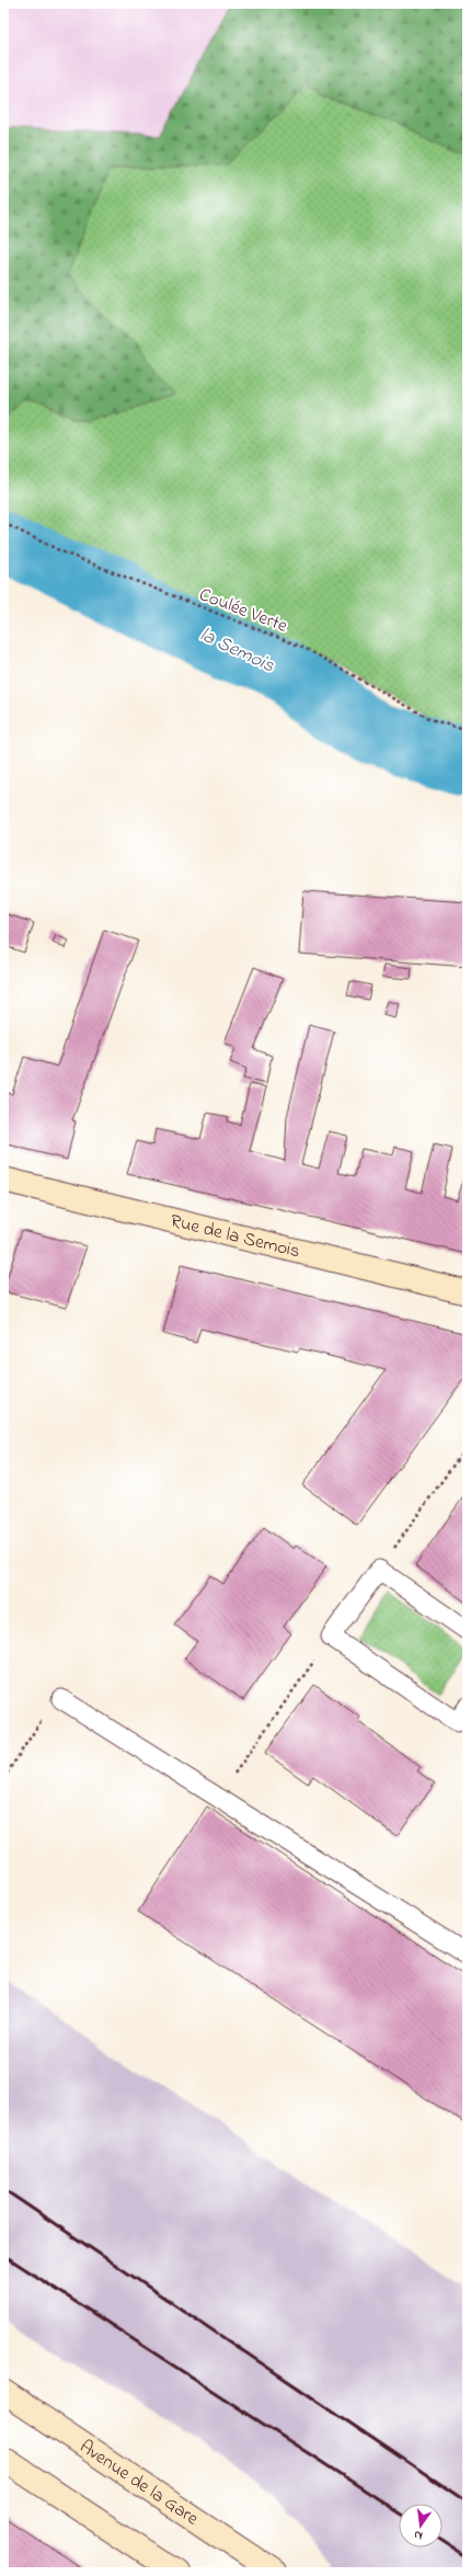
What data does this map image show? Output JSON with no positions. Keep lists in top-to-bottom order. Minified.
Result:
{"streets":{"main road":["Rue de la Semois","Avenue de la Gare"],"path":["Coulée Verte"]},"water":["la Semois"],"north":"bottom"}
